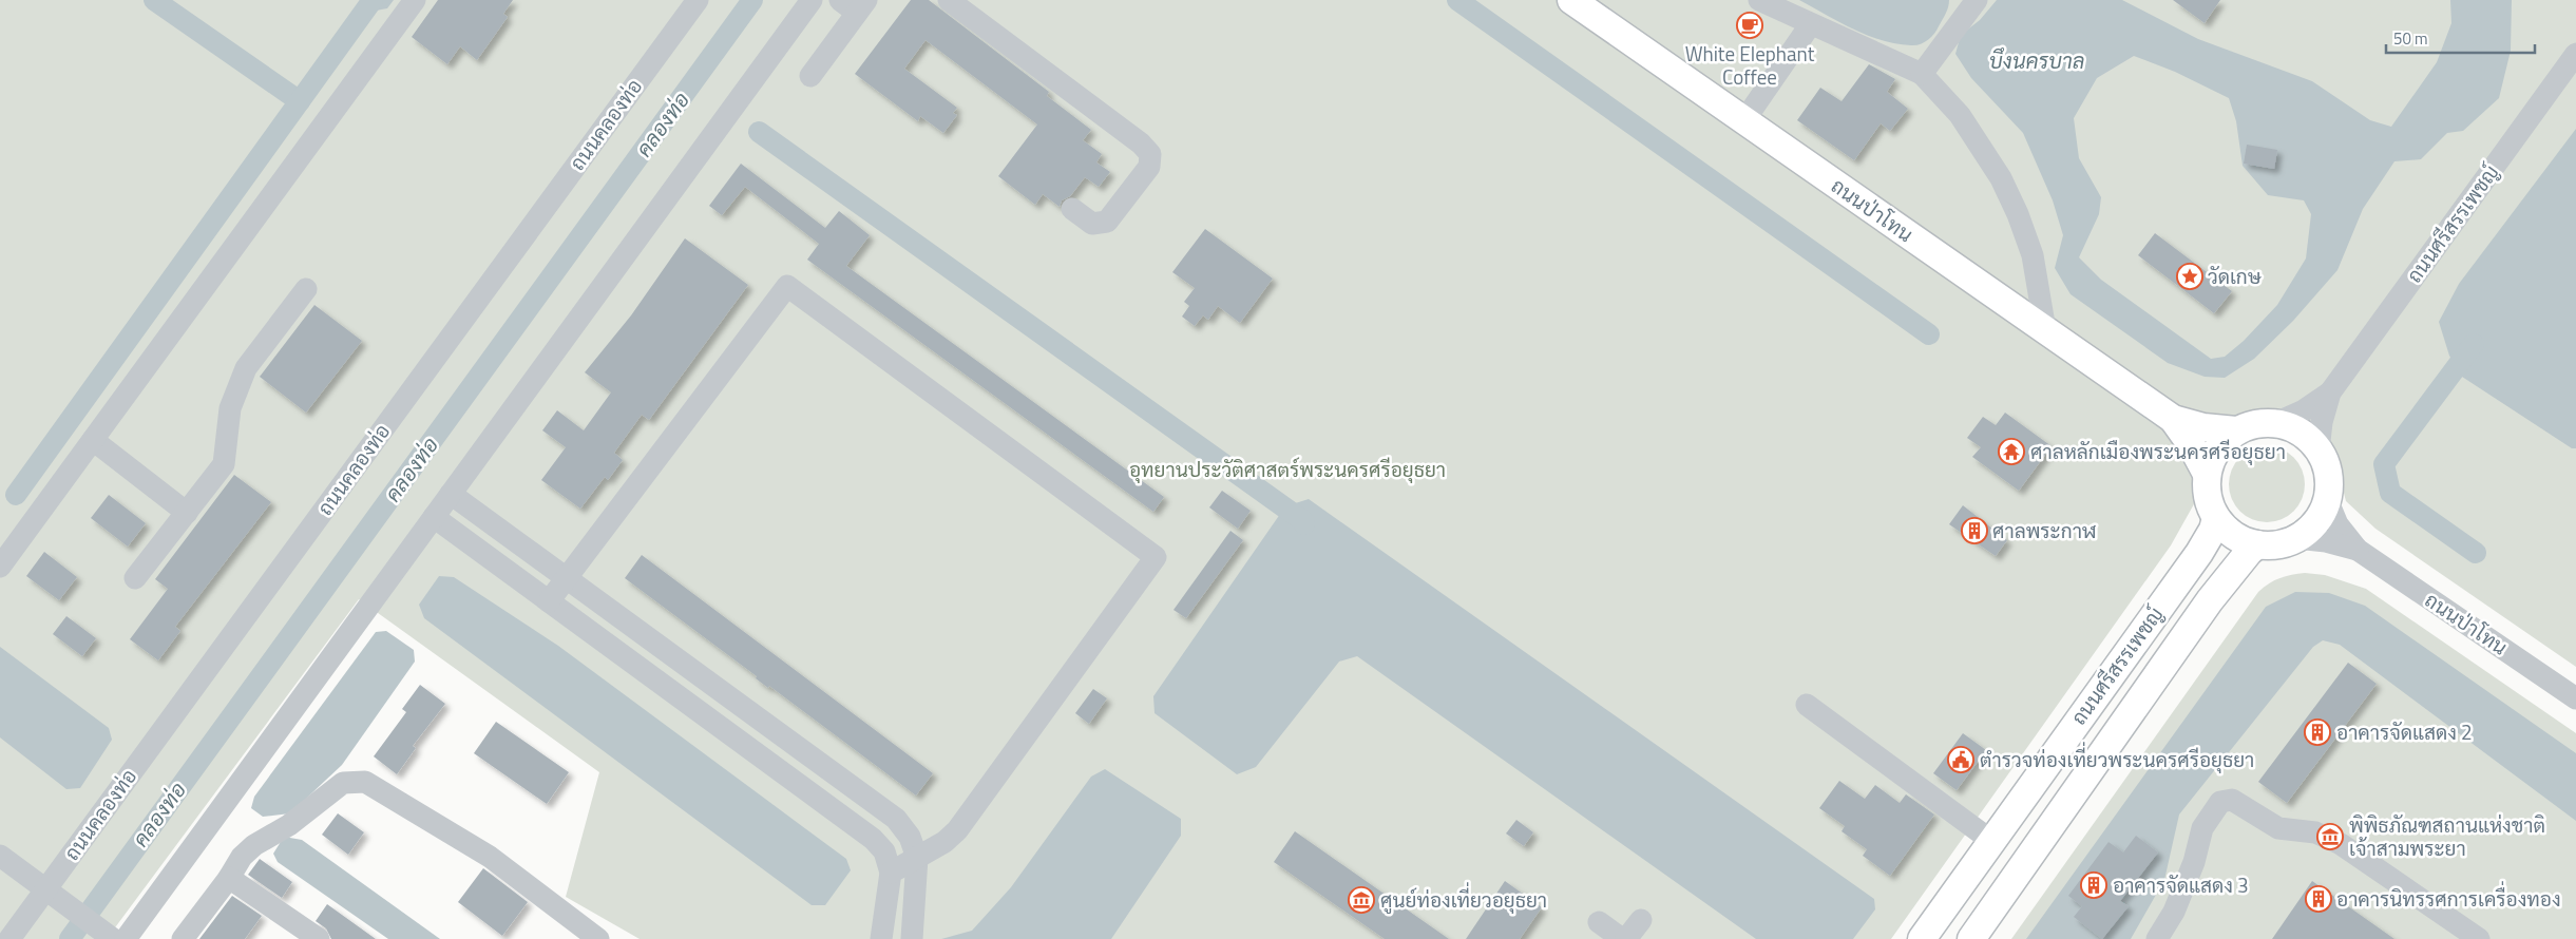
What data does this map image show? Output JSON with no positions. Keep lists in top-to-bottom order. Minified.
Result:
{"streets":{"main road":["ถนนป่าโทน","ถนนศรีสรรเพชญ์"],"street":["ถนนคลองท่อ"]},"crossings":[["ถนนป่าโทน","ถนนศรีสรรเพชญ์"]],"water":["บึงนครบาล","คลองท่อ"],"parks":["อุทยานประวัติศาสตร์พระนครศรีอยุธยา"],"places":{"cafe":["White Elephant Coffee"],"place":["วัดเกษ"],"temple":["ศาลหลักเมืองพระนครศรีอยุธยา"],"building":["ศาลพระกาฬ","อาคารจัดแสดง 2","อาคารจัดแสดง 3","อาคารนิทรรศการเครื่องทอง"],"public building":["ตำรวจท่องเที่ยวพระนครศรีอยุธยา"],"museum":["พิพิธภัณฑสถานแห่งชาติ เจ้าสามพระยา","ศูนย์ท่องเที่ยวอยุธยา"]},"scale_bar":"50 m"}
